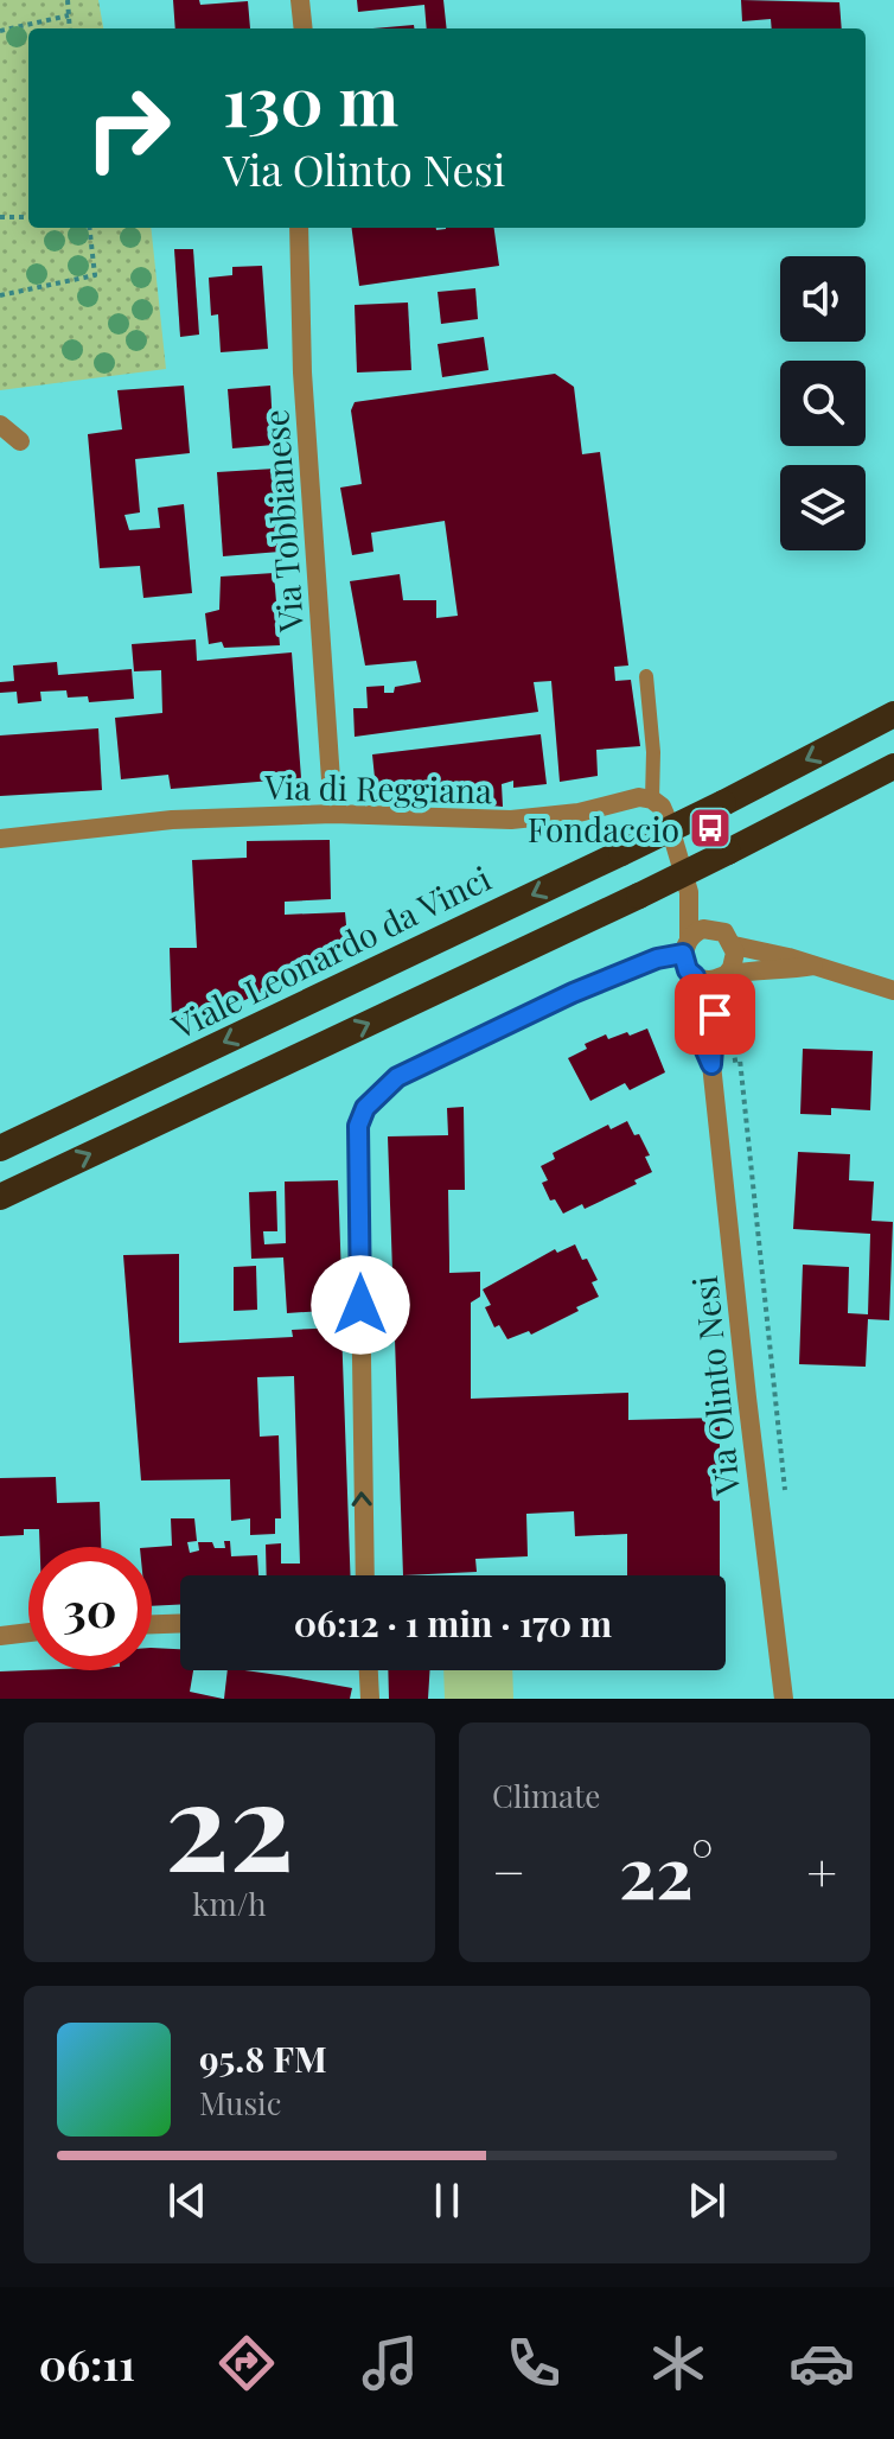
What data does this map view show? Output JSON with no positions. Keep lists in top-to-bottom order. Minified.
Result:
{"streets":{"highway":["Viale Leonardo da Vinci"],"street":["Via Tobbianese","Via di Reggiana","Via Olinto Nesi"]},"crossings":[["Via Tobbianese","Via di Reggiana"]],"places":{"bus stop":["Fondaccio"]},"page":{"turn":["130 m","Via Olinto Nesi"],"limit":"30","trip":"06:12 · 1 min · 170 m","tile":[["22","km/h"],"Climate"],"heat":["−","22°","+"],"song":["95.8 FM","Music"],"tabs":"06:11"}}
